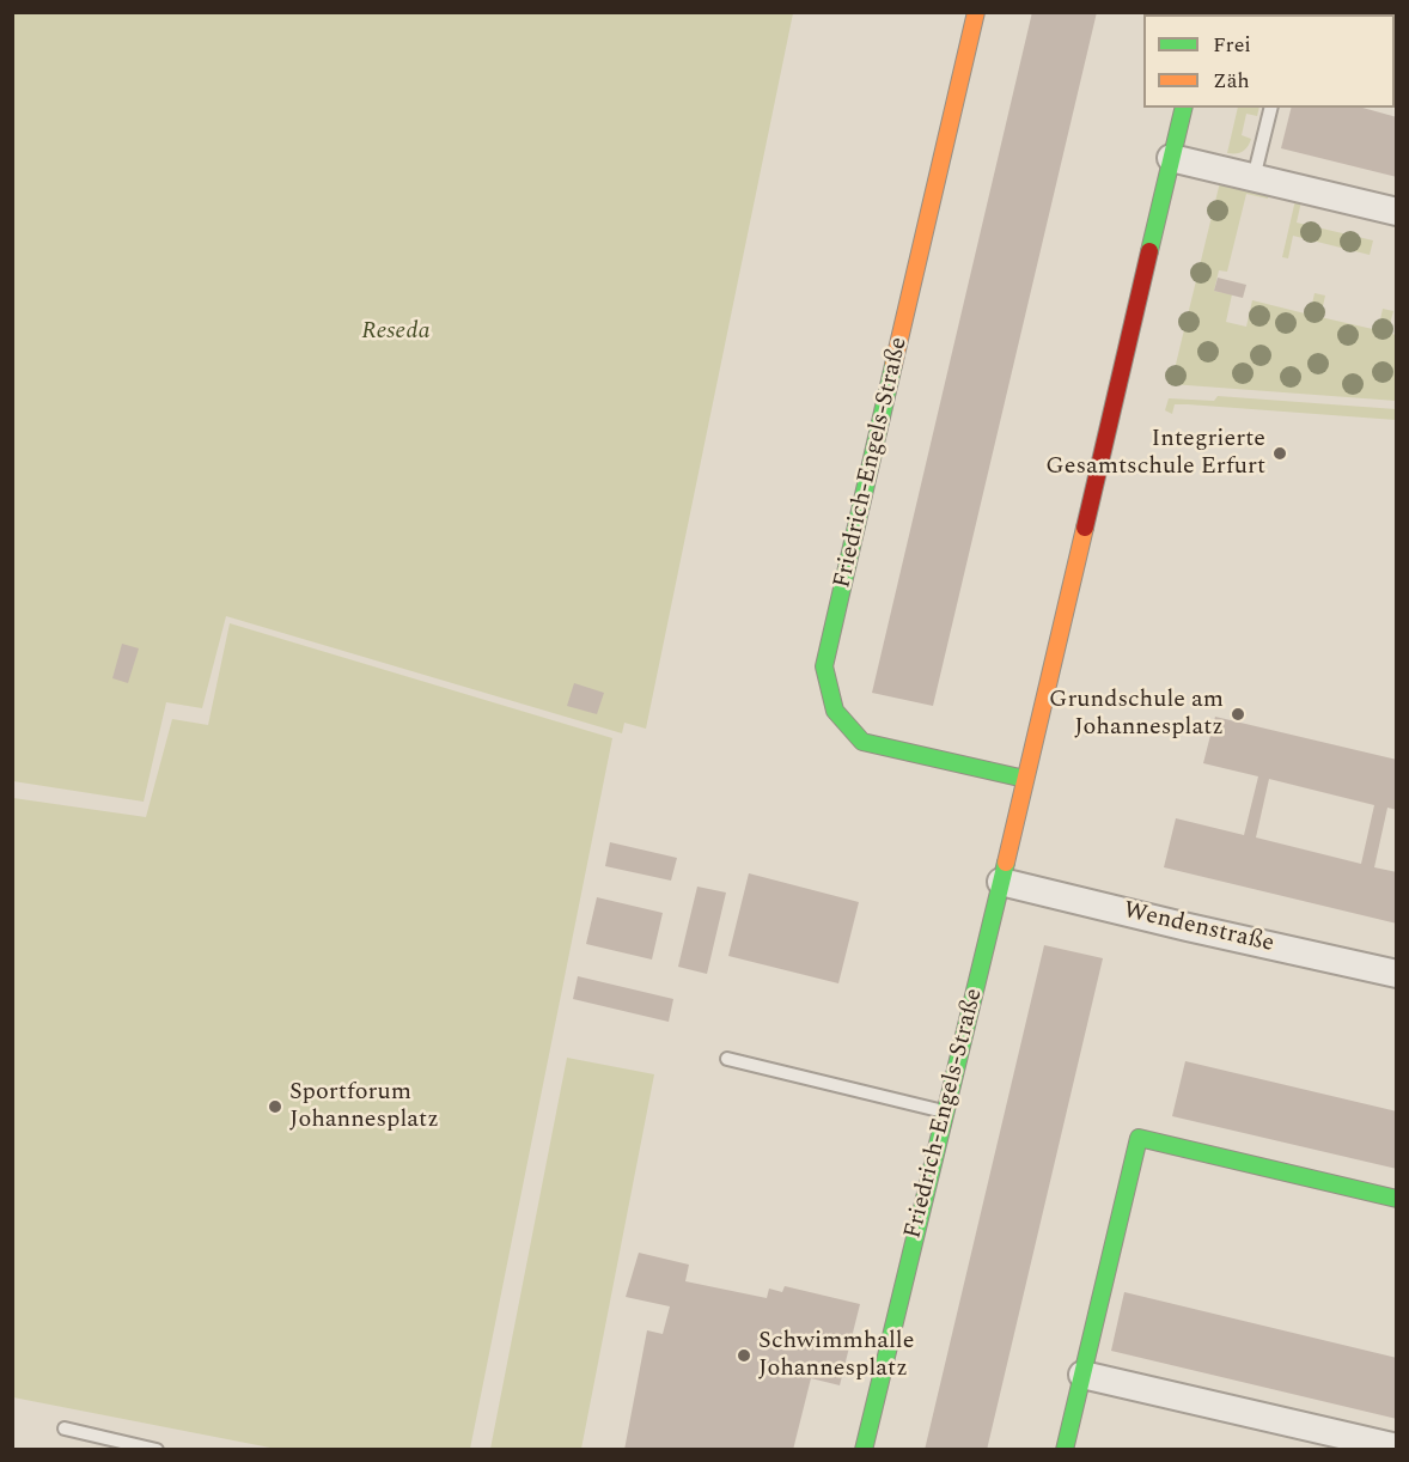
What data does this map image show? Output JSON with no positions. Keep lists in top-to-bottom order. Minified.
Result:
{"streets":{"street":["Friedrich-Engels-Straße","Wendenstraße"]},"crossings":[["Friedrich-Engels-Straße","Wendenstraße"]],"parks":["Reseda"],"places":["Integrierte Gesamtschule Erfurt","Grundschule am Johannesplatz","Sportforum Johannesplatz","Schwimmhalle Johannesplatz"],"legend":["Frei","Zäh"]}
